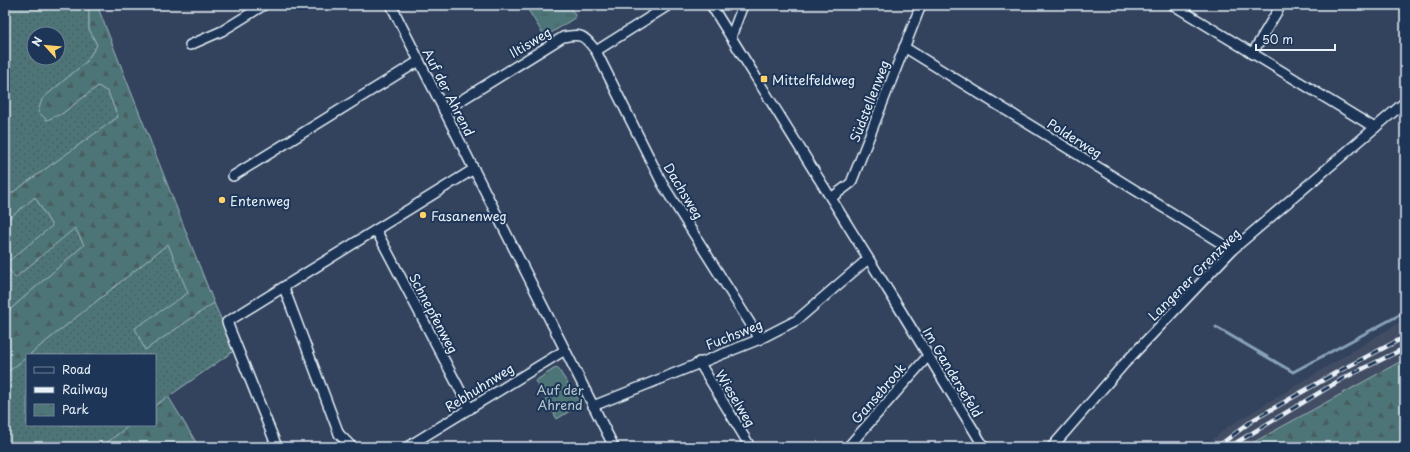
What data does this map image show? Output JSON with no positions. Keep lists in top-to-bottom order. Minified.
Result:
{"streets":{"street":["Iltisweg","Auf der Ahrend","Südstellenweg","Polderweg","Dachsweg","Langener Grenzweg","Schnepfenweg","Fuchsweg","Im Gandersefeld","Rebhuhnweg","Gansebrook","Wieselweg"]},"crossings":[["Iltisweg","Auf der Ahrend"],["Iltisweg","Dachsweg"],["Auf der Ahrend","Fuchsweg"],["Auf der Ahrend","Rebhuhnweg"],["Südstellenweg","Polderweg"],["Polderweg","Langener Grenzweg"],["Dachsweg","Fuchsweg"],["Schnepfenweg","Rebhuhnweg"],["Fuchsweg","Im Gandersefeld"],["Fuchsweg","Wieselweg"],["Im Gandersefeld","Gansebrook"]],"parks":["Auf der Ahrend"],"places":{"transit":["Mittelfeldweg"],"other":["Entenweg","Fasanenweg"]},"legend":["Road","Railway","Park"],"scale_bar":"50 m","north":"top left"}
